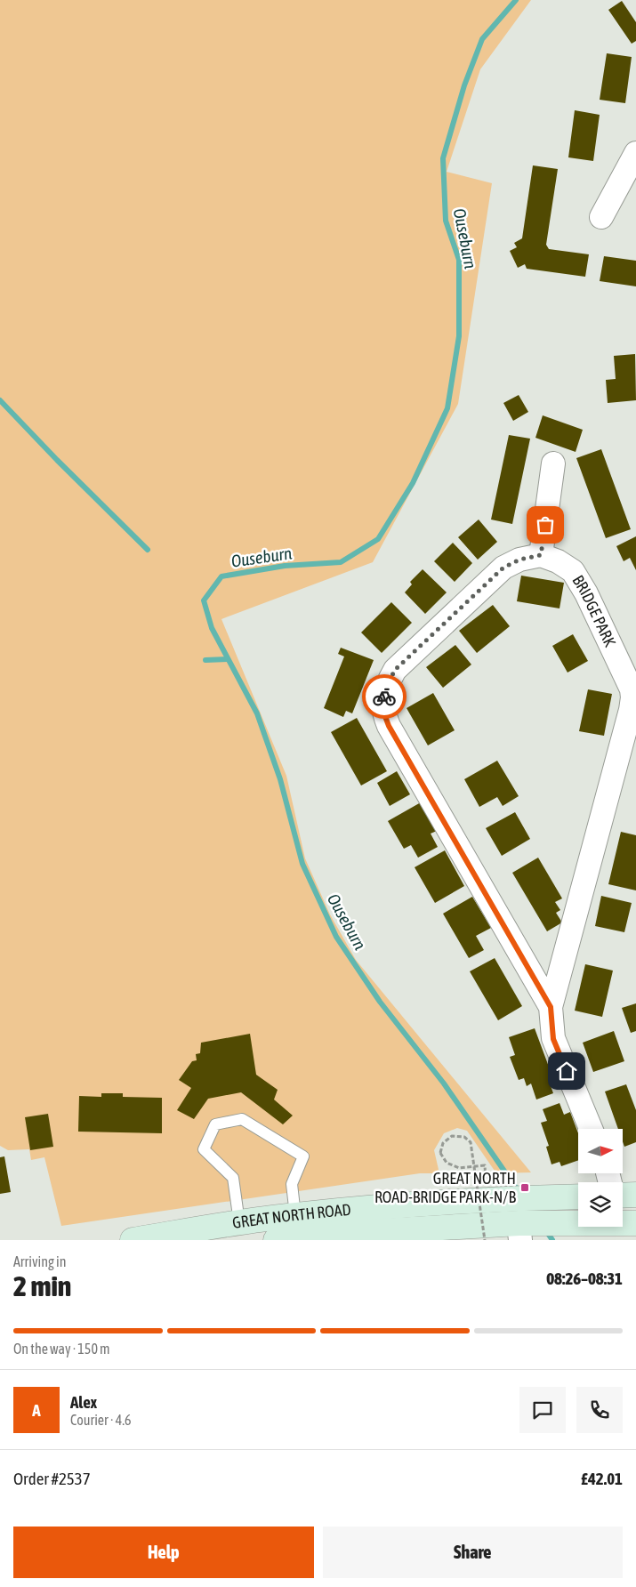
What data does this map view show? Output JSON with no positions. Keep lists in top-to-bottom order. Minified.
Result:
{"streets":{"main road":["GREAT NORTH ROAD"],"street":["BRIDGE PARK"]},"water":["Ouseburn"],"places":{"transit":["GREAT NORTH ROAD-BRIDGE PARK-N/B"]},"north":"right","page":{"heading":["2 min","Arriving in","08:26–08:31"],"panel":["Alex","Courier · 4.6","Order #2537","£42.01"],"bar":"On the way · 150 m","round":"A","buttons":["Help","Share"]}}
